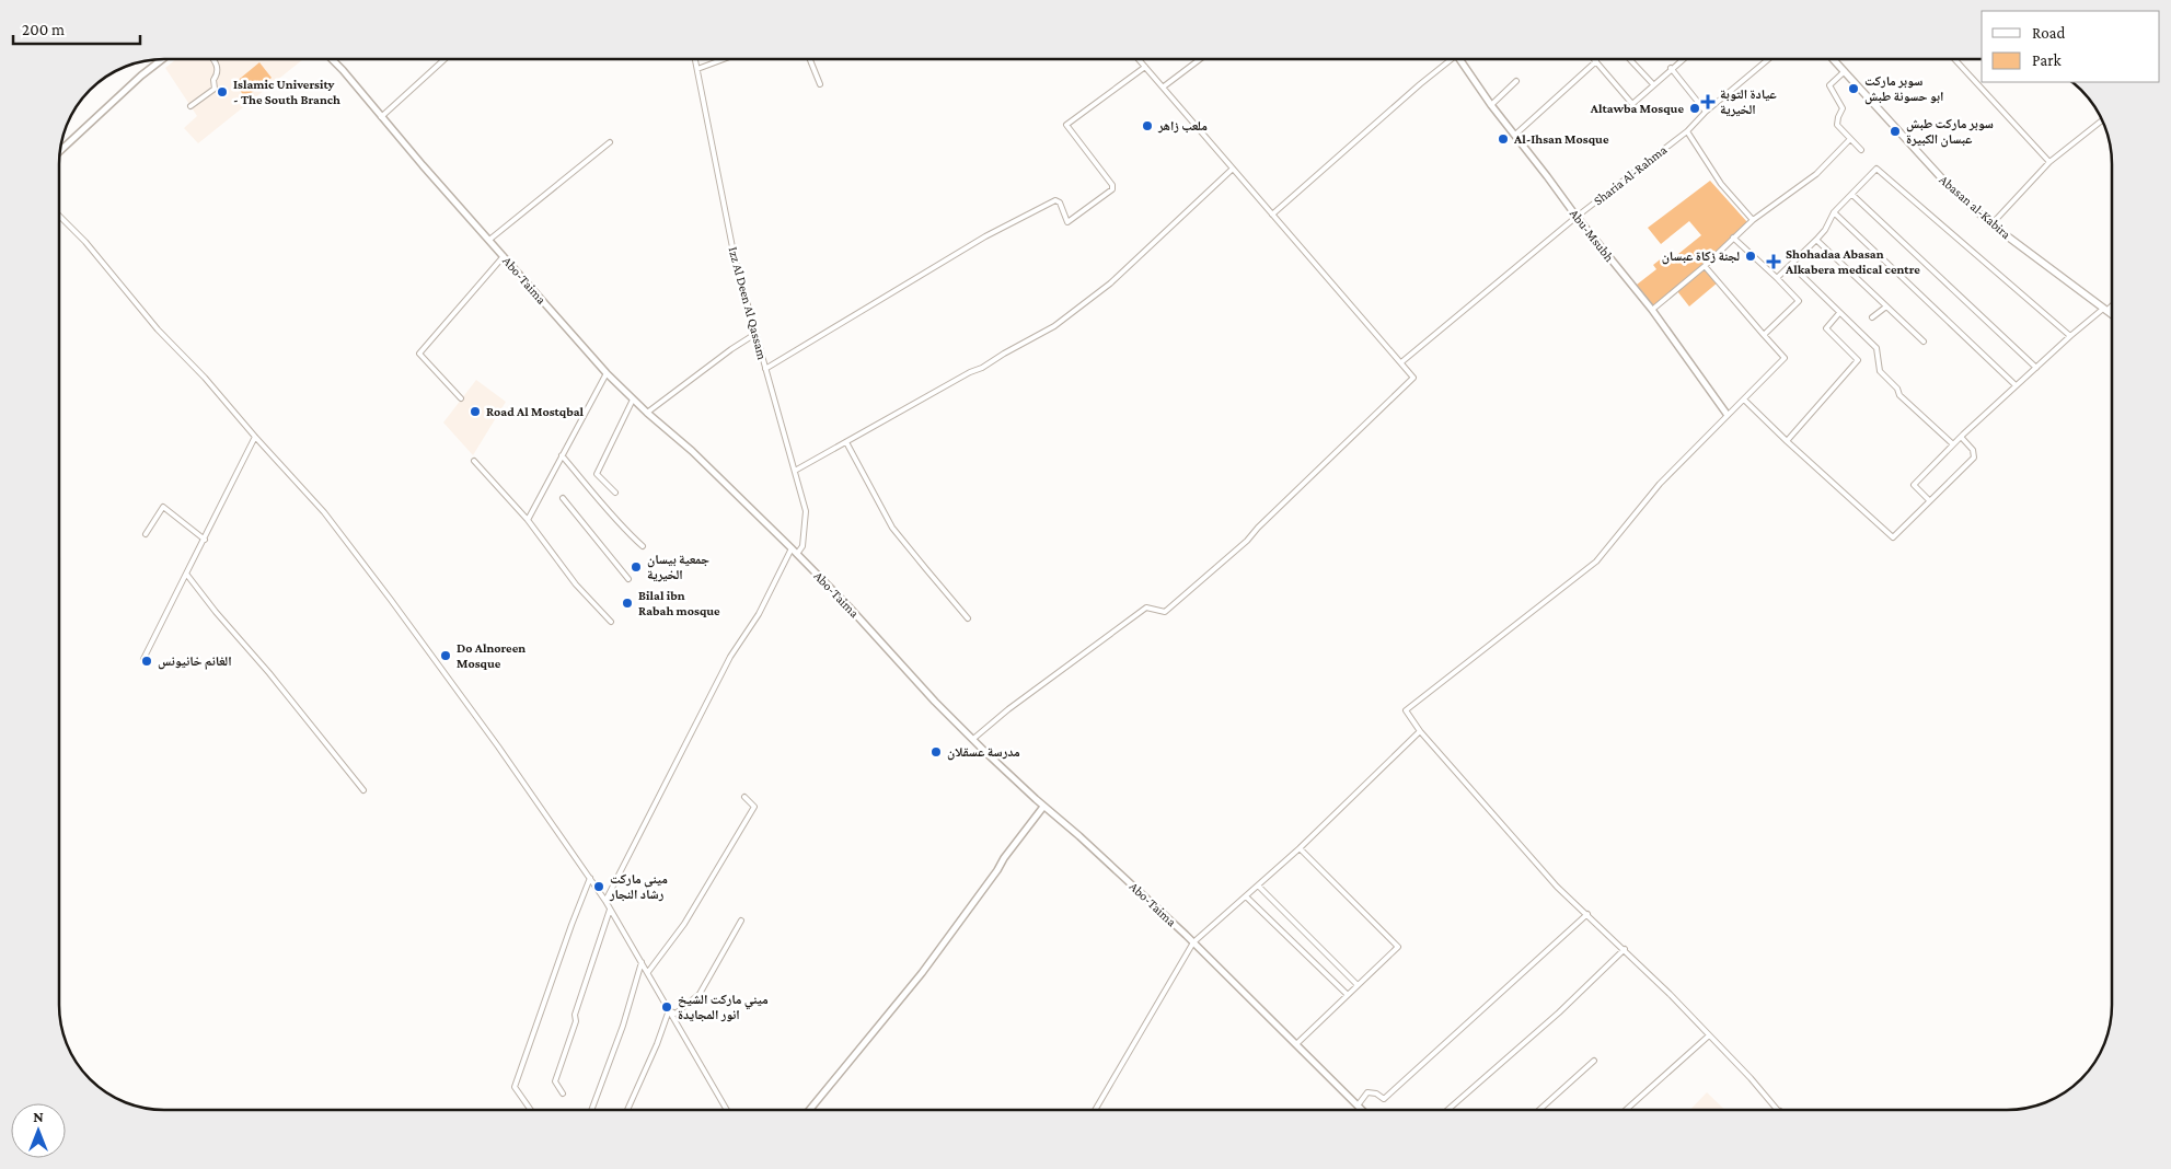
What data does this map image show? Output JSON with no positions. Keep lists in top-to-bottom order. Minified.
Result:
{"streets":{"main road":["Abasan al-Kabira"],"street":["Sharia Al-Rahma","Abu-Msubh","Abo-Taima","Izz Al Deen Al Qassam"]},"crossings":[["Sharia Al-Rahma","Abu-Msubh"],["Abo-Taima","Izz Al Deen Al Qassam"]],"places":{"other":["سوبر ماركت ابو حسونة طبش","Islamic University - The South Branch","Altawba Mosque","ملعب زاهر","سوبر ماركت طبش عبسان الكبيرة","Al-Ihsan Mosque","لجنة زكاة عبسان","Road Al Mostqbal","جمعية بيسان الخيرية","Bilal ibn Rabah mosque","Do Alnoreen Mosque","الغانم خانيونس","مدرسة عسقلان","ميني ماركت رشاد النجار","ميني ماركت الشيخ انور المجايدة"],"health":["عيادة التوبة الخيرية","Shohadaa Abasan Alkabera medical centre"]},"legend":["Road","Park"],"scale_bar":"200 m","north":"top"}
